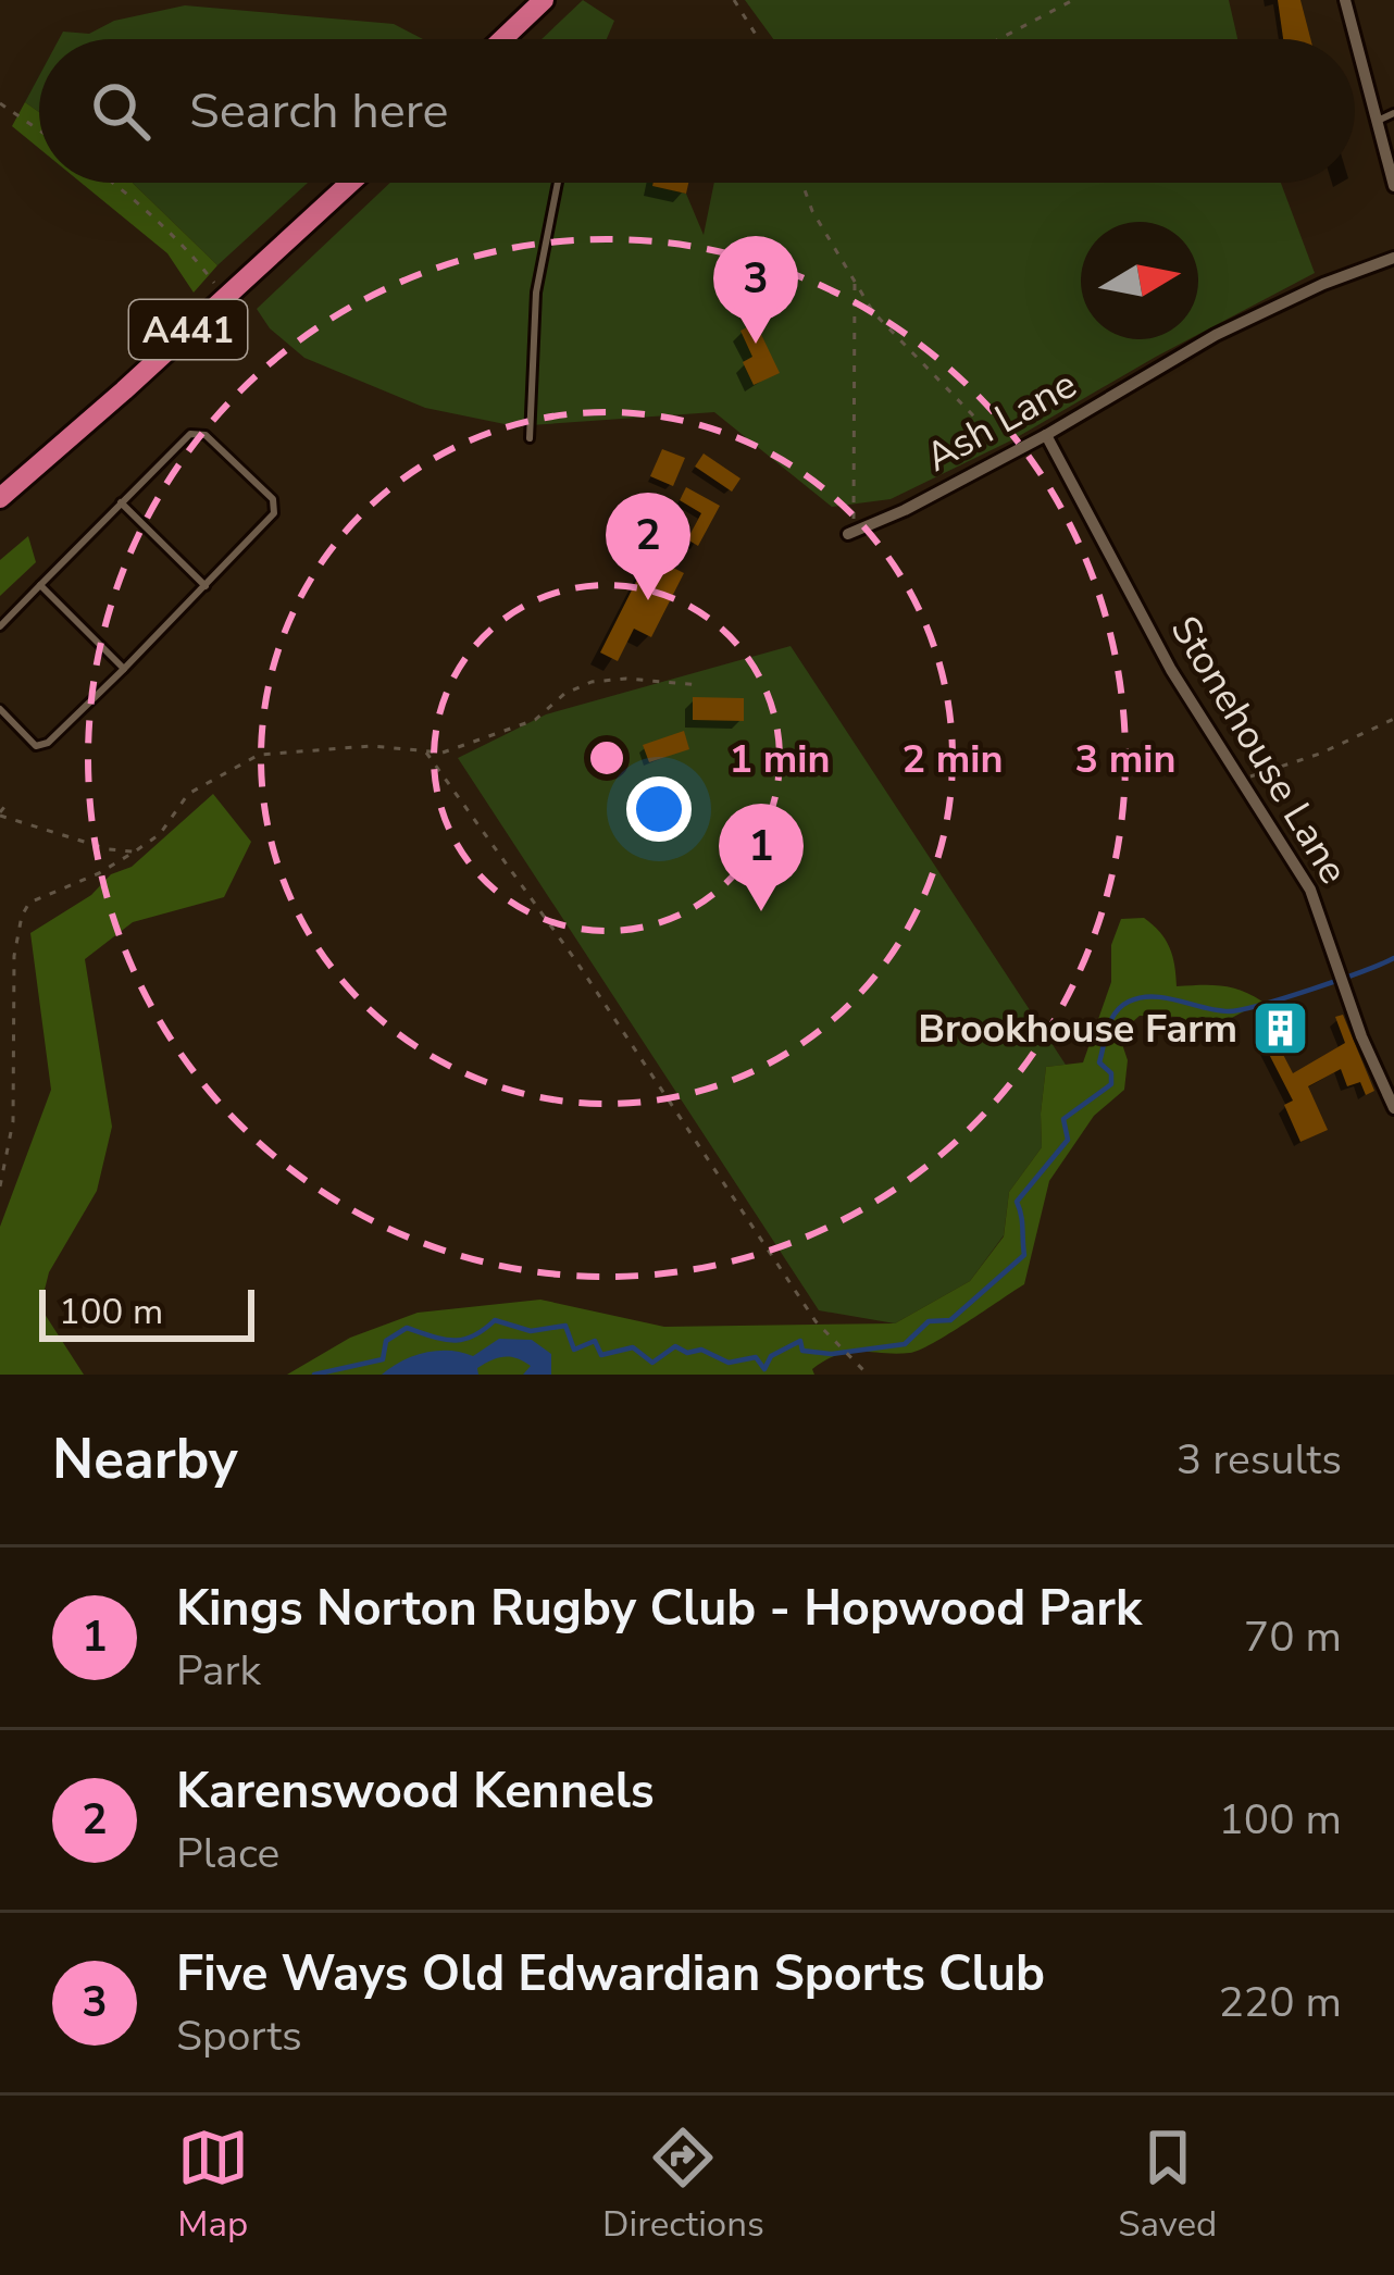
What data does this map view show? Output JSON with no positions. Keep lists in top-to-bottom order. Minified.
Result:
{"streets":{"highway":["A441"],"street":["Ash Lane","Stonehouse Lane"]},"crossings":[["Ash Lane","Stonehouse Lane"]],"places":{"building":["Brookhouse Farm"]},"scale_bar":"100 m","north":"right","page":{"search":"Search here","pins":["3","2","1"],"scale":"100 m","heading":["Nearby","3 results"],"list":[{"mark":"1","name":"Kings Norton Rugby Club - Hopwood Park","note":"Park","value":"70 m"},{"mark":"2","name":"Karenswood Kennels","note":"Place","value":"100 m"},{"mark":"3","name":"Five Ways Old Edwardian Sports Club","note":"Sports","value":"220 m"}],"nav":["Map","Directions","Saved"]},"rings":["1 min","2 min","3 min"]}
